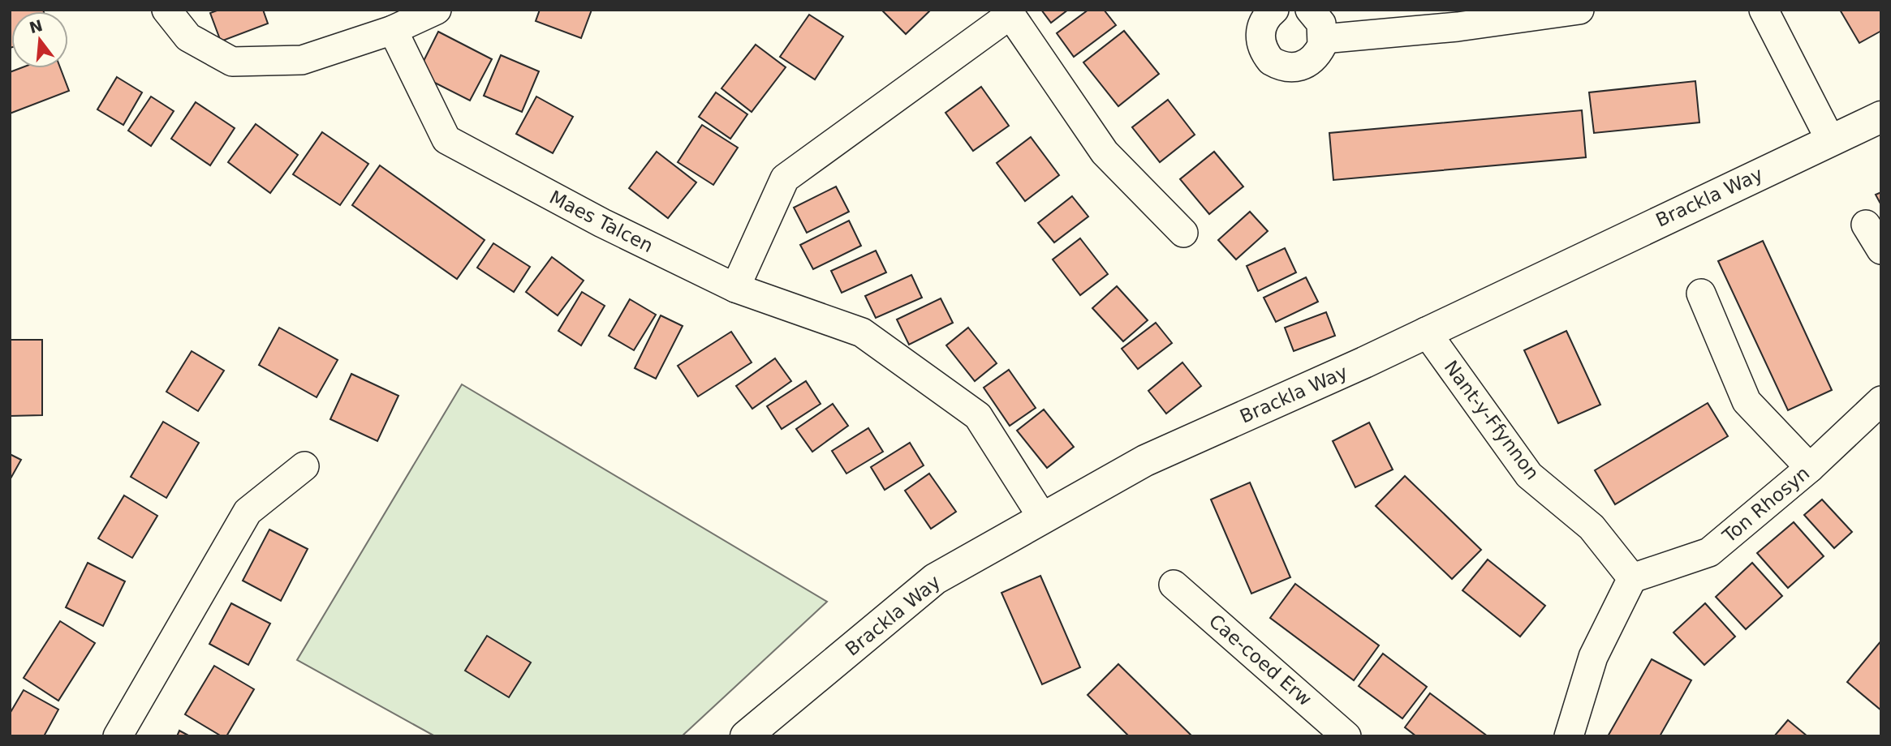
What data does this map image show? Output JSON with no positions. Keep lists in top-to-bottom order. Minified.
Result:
{"streets":{"street":["Brackla Way","Maes Talcen","Nant-y-Ffynnon","Ton Rhosyn","Cae-coed Erw"]},"crossings":[["Brackla Way","Maes Talcen"],["Brackla Way","Nant-y-Ffynnon"],["Nant-y-Ffynnon","Ton Rhosyn"]],"north":"top"}
